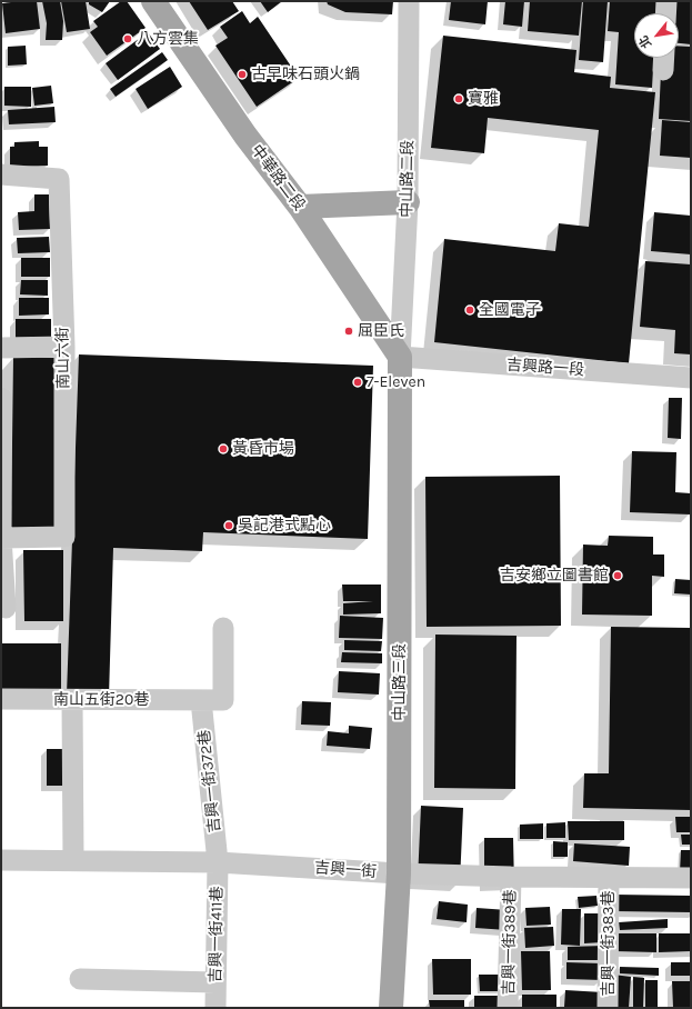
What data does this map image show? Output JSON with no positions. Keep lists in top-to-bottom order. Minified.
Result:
{"streets":{"main road":["中華路二段","中山路三段"],"street":["中山路二段","南山六街","吉興路一段","南山五街20巷","吉興一街372巷","吉興一街","吉興一街411巷","吉興一街389巷","吉興一街383巷"]},"crossings":[["中華路二段","中山路二段"],["中華路二段","吉興路一段"],["中華路二段","中山路三段"],["中山路二段","吉興路一段"],["中山路二段","中山路三段"],["吉興路一段","中山路三段"],["中山路三段","吉興一街"],["南山五街20巷","吉興一街372巷"],["吉興一街372巷","吉興一街"],["吉興一街372巷","吉興一街411巷"],["吉興一街","吉興一街411巷"],["吉興一街","吉興一街389巷"],["吉興一街","吉興一街383巷"]],"places":["八方雲集","古早味石頭火鍋","寶雅","全國電子","屈臣氏","7-Eleven","黃昏市場","吳記港式點心","吉安鄉立圖書館"],"north":"bottom left"}
